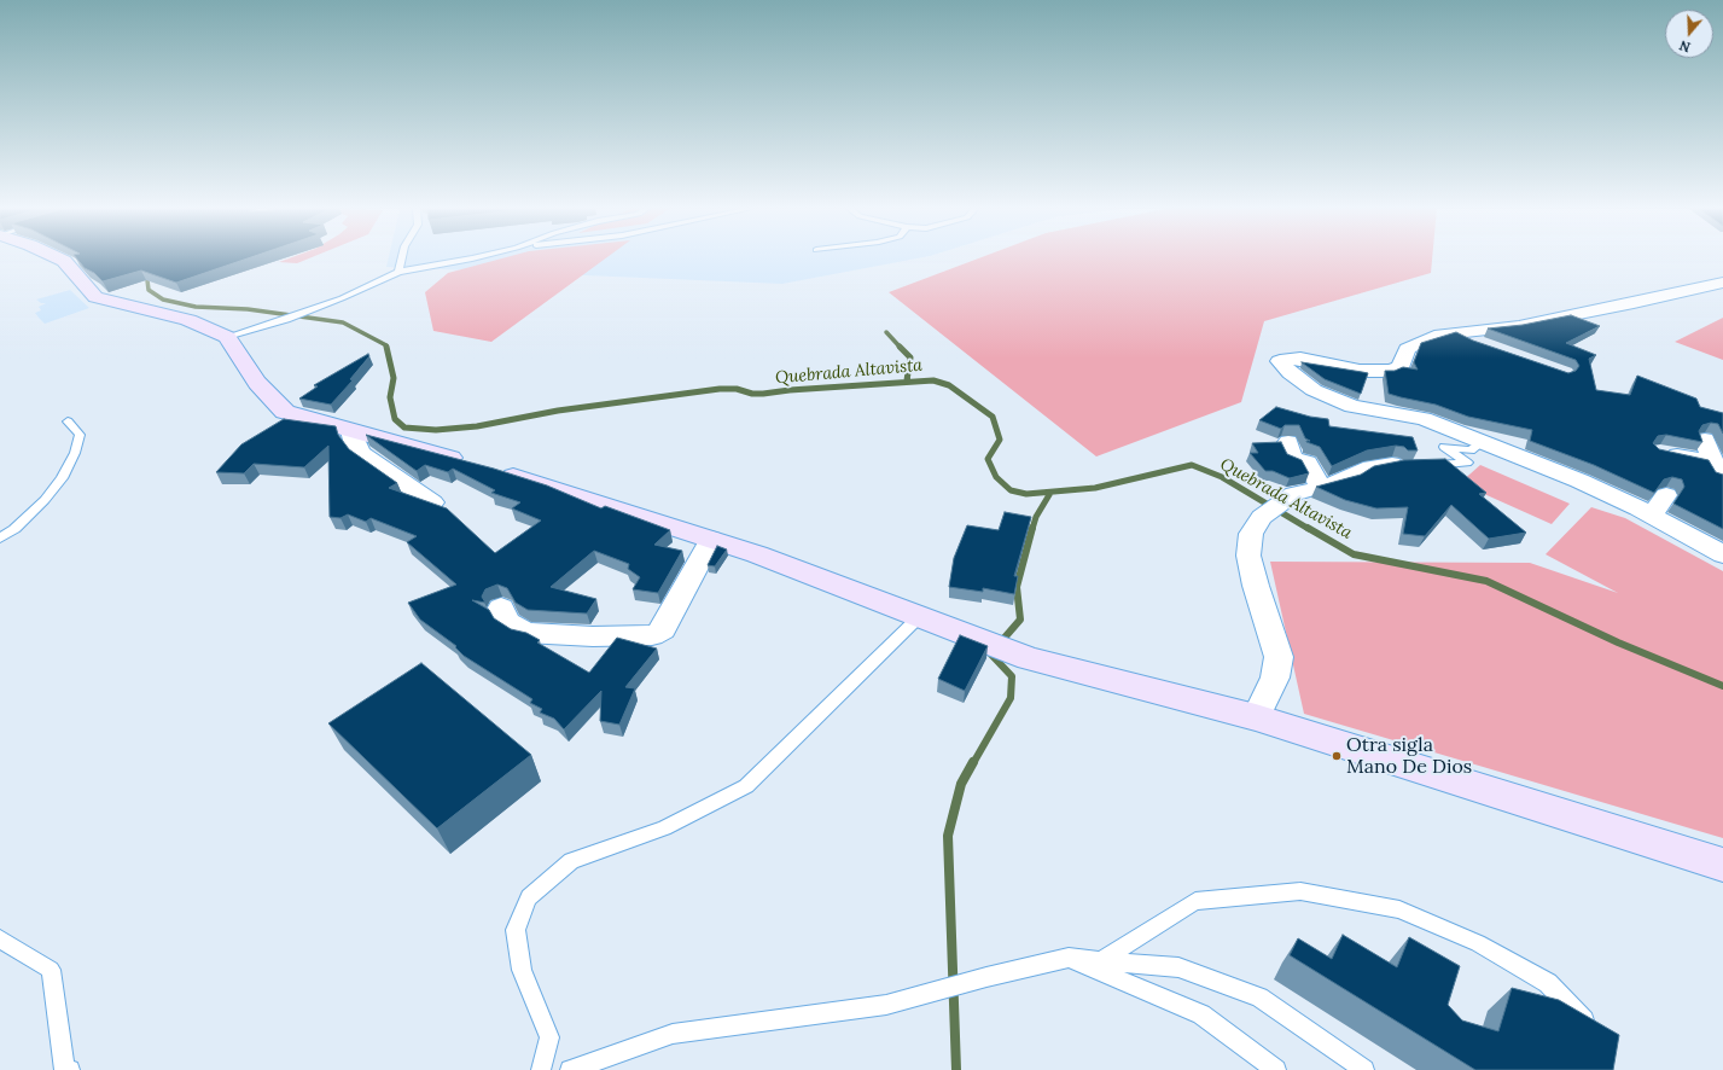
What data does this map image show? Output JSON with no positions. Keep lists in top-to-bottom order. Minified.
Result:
{"water":["Quebrada Altavista"],"places":["Otra sigla Mano De Dios"],"north":"bottom"}
